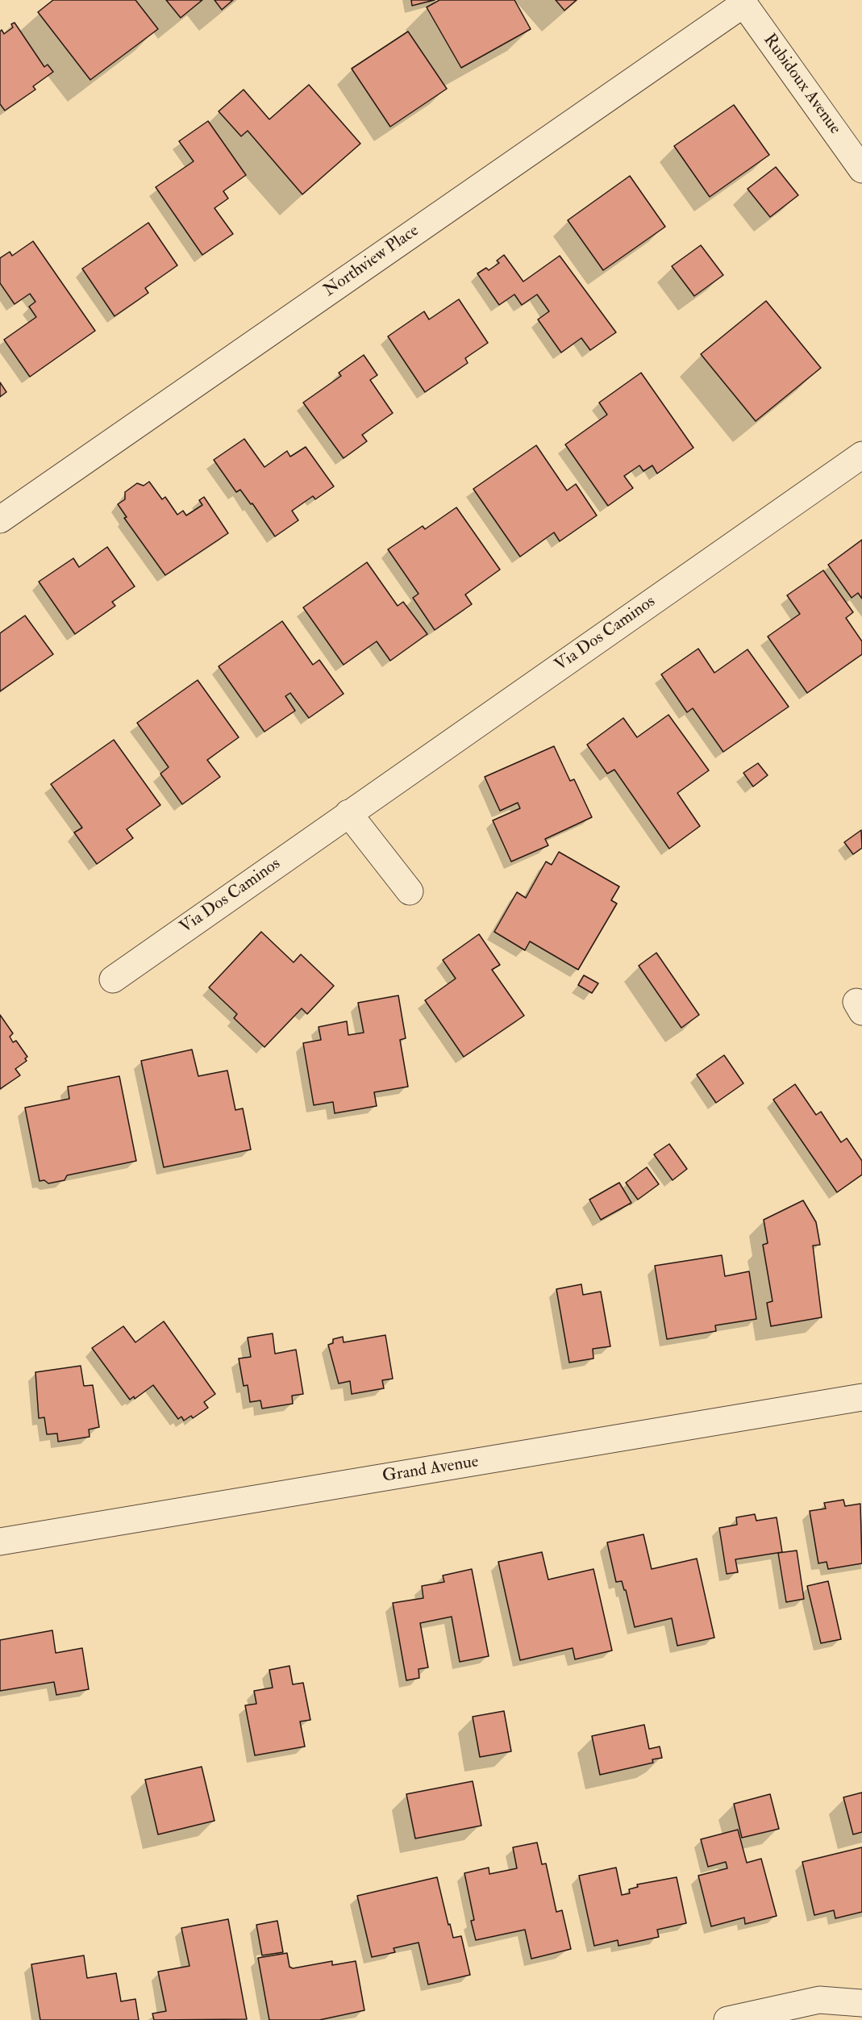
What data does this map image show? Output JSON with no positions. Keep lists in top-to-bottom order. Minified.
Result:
{"streets":{"street":["Rubidoux Avenue","Northview Place","Via Dos Caminos","Grand Avenue"]},"crossings":[["Rubidoux Avenue","Northview Place"]]}
